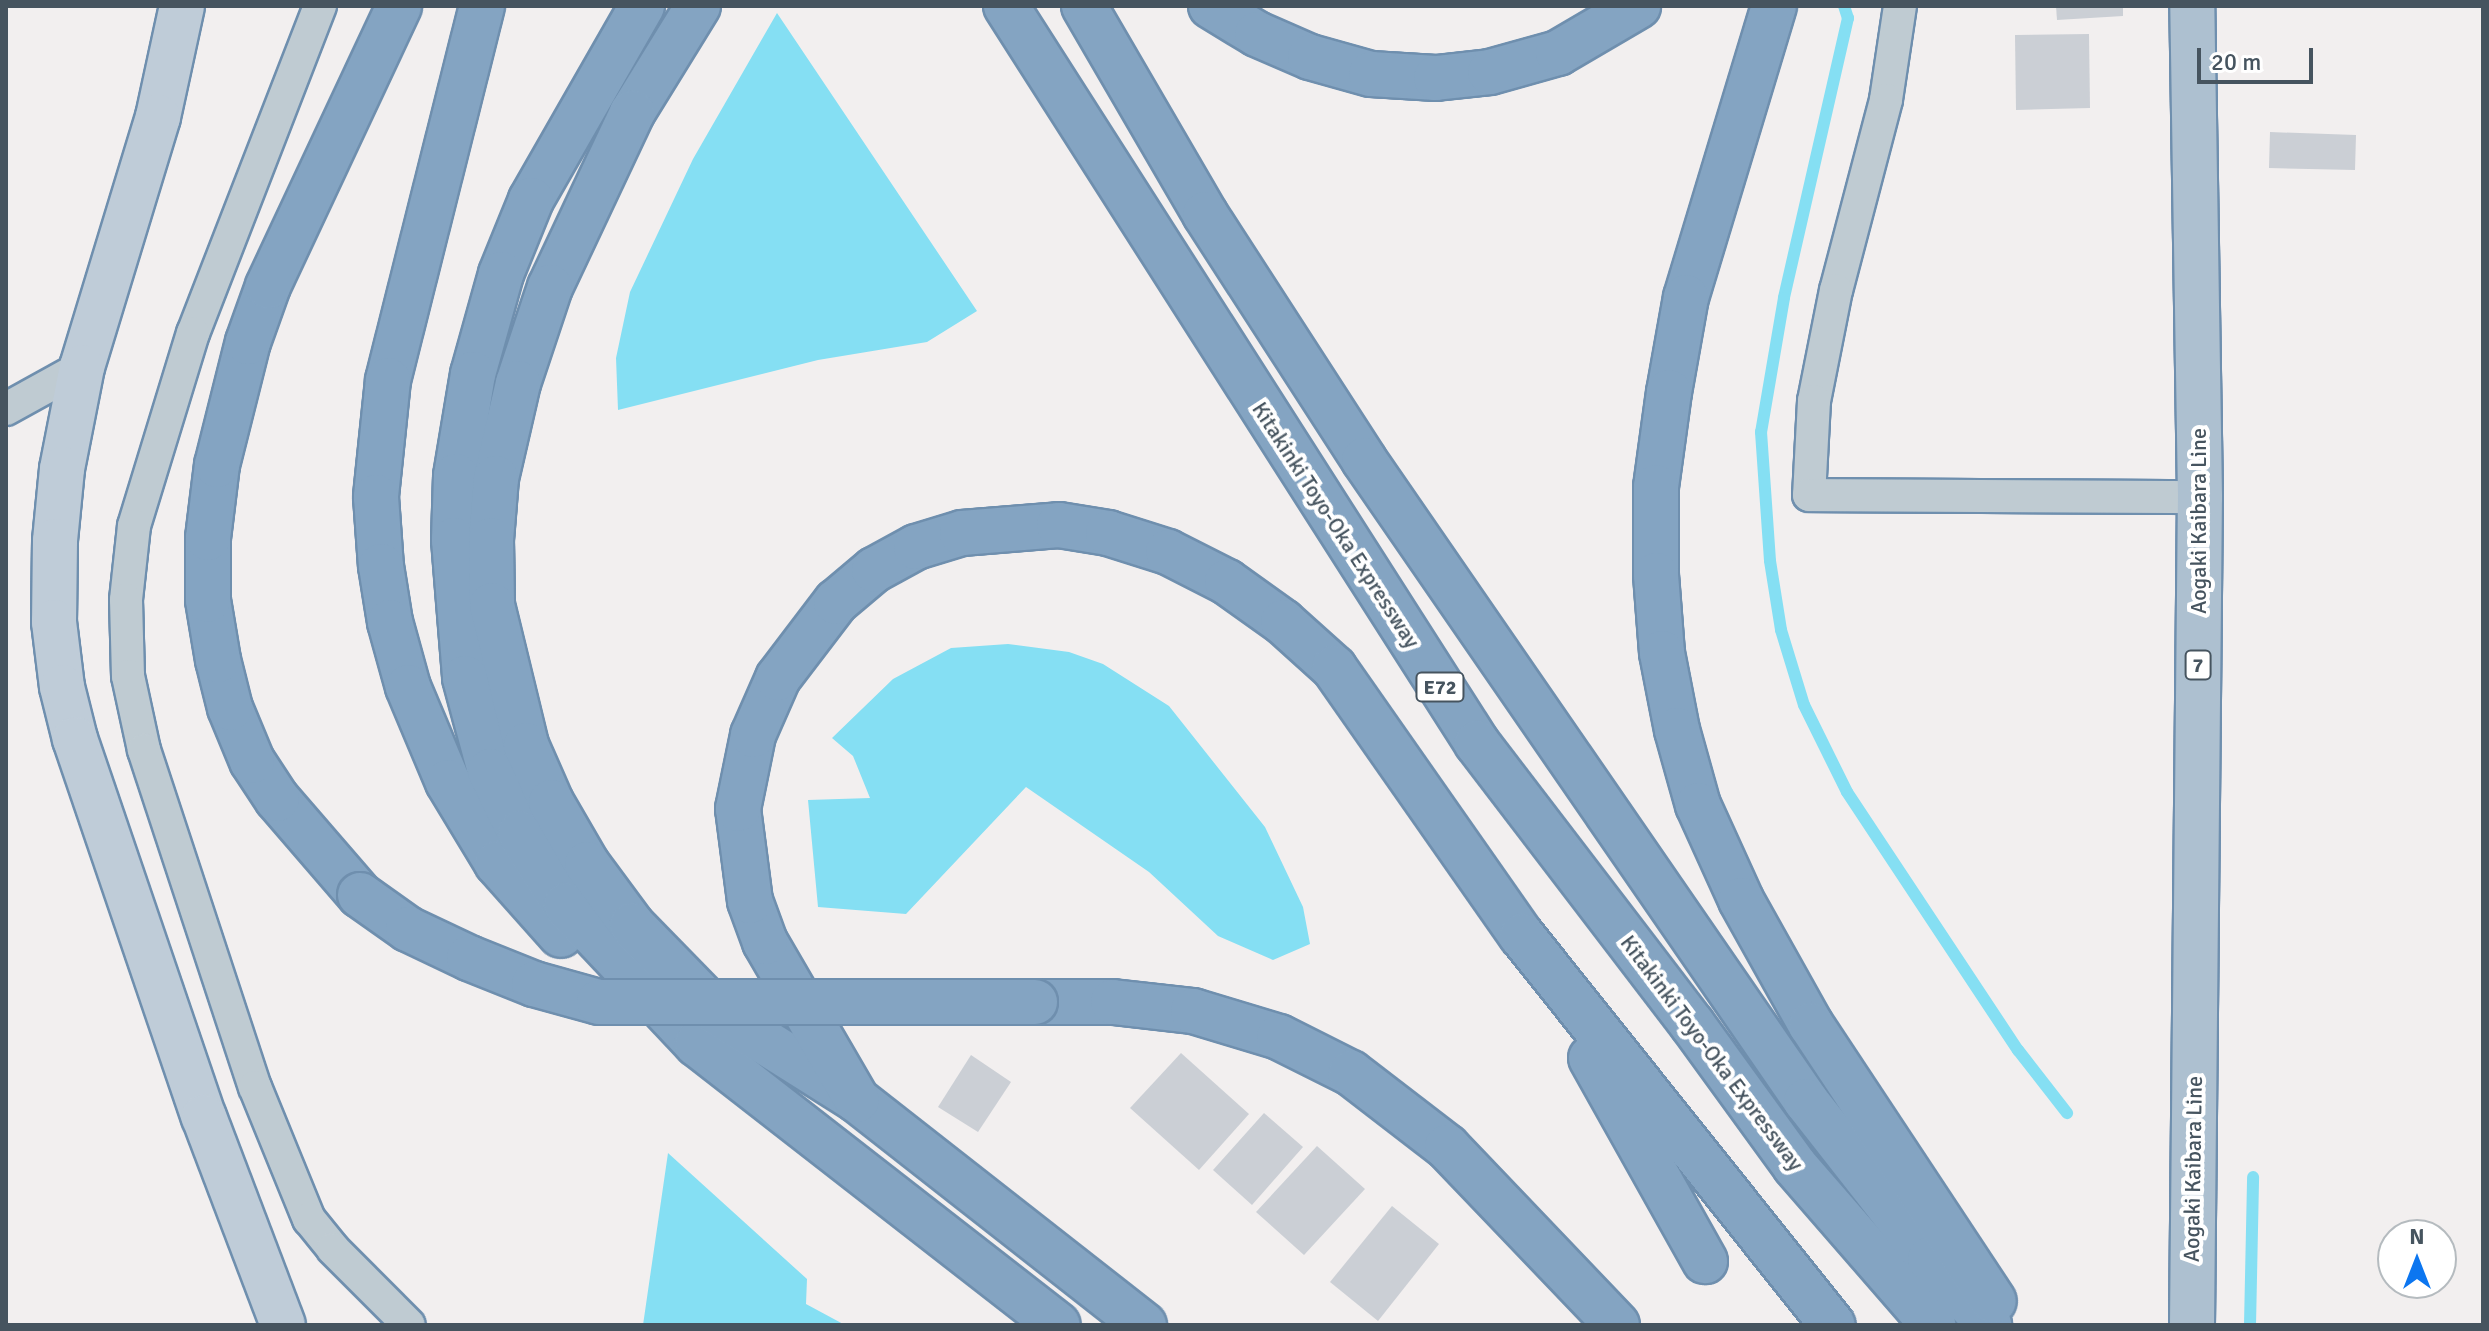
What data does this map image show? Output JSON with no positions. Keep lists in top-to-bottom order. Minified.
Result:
{"streets":{"highway":["Kitakinki Toyo-Oka Expressway","E72"],"main road":["Aogaki Kaibara Line","7"]},"scale_bar":"20 m","north":"top"}
